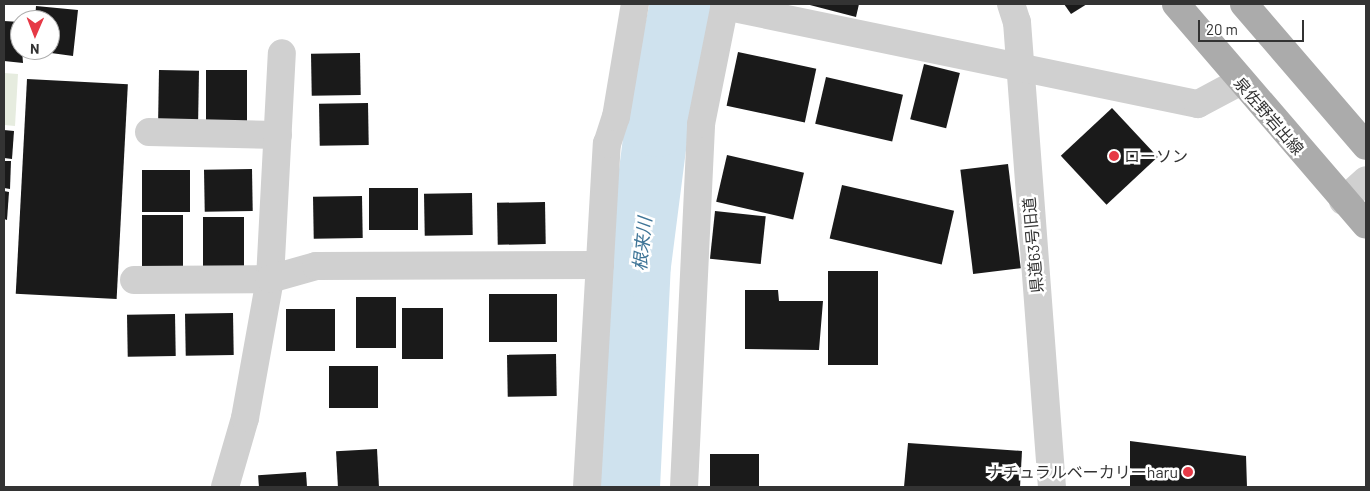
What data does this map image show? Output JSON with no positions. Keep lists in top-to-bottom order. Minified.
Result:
{"streets":{"main road":["泉佐野岩出線"],"street":["県道63号旧道"]},"water":["根来川"],"places":["ローソン","ナチュラルベーカリーharu"],"scale_bar":"20 m","north":"bottom"}
